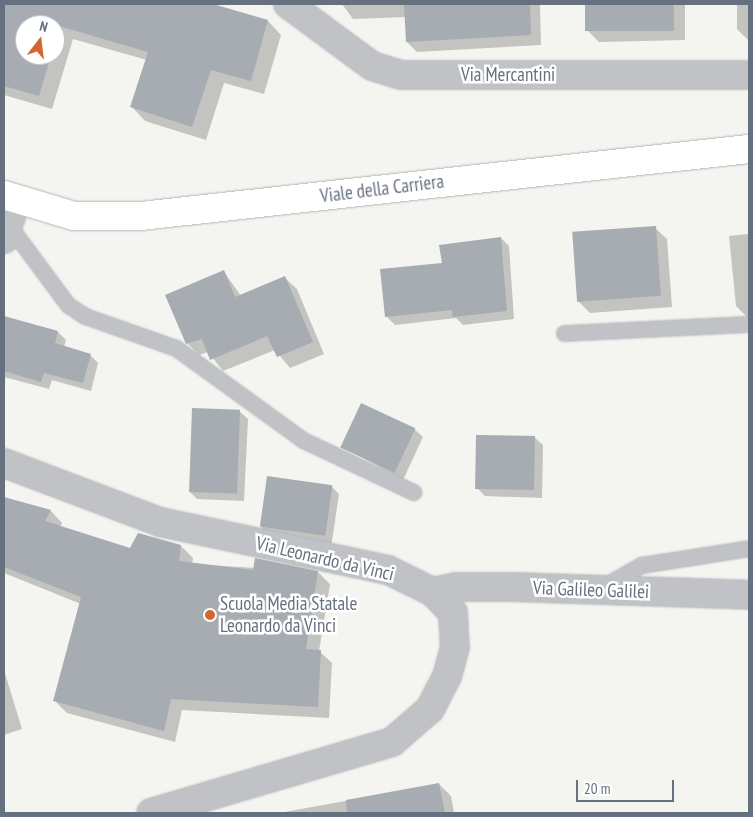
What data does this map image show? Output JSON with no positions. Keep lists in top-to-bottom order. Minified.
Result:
{"streets":{"main road":["Viale della Carriera"],"street":["Via Mercantini","Via Leonardo da Vinci","Via Galileo Galilei"]},"crossings":[["Via Leonardo da Vinci","Via Galileo Galilei"]],"places":["Scuola Media Statale Leonardo da Vinci"],"scale_bar":"20 m","north":"top"}
